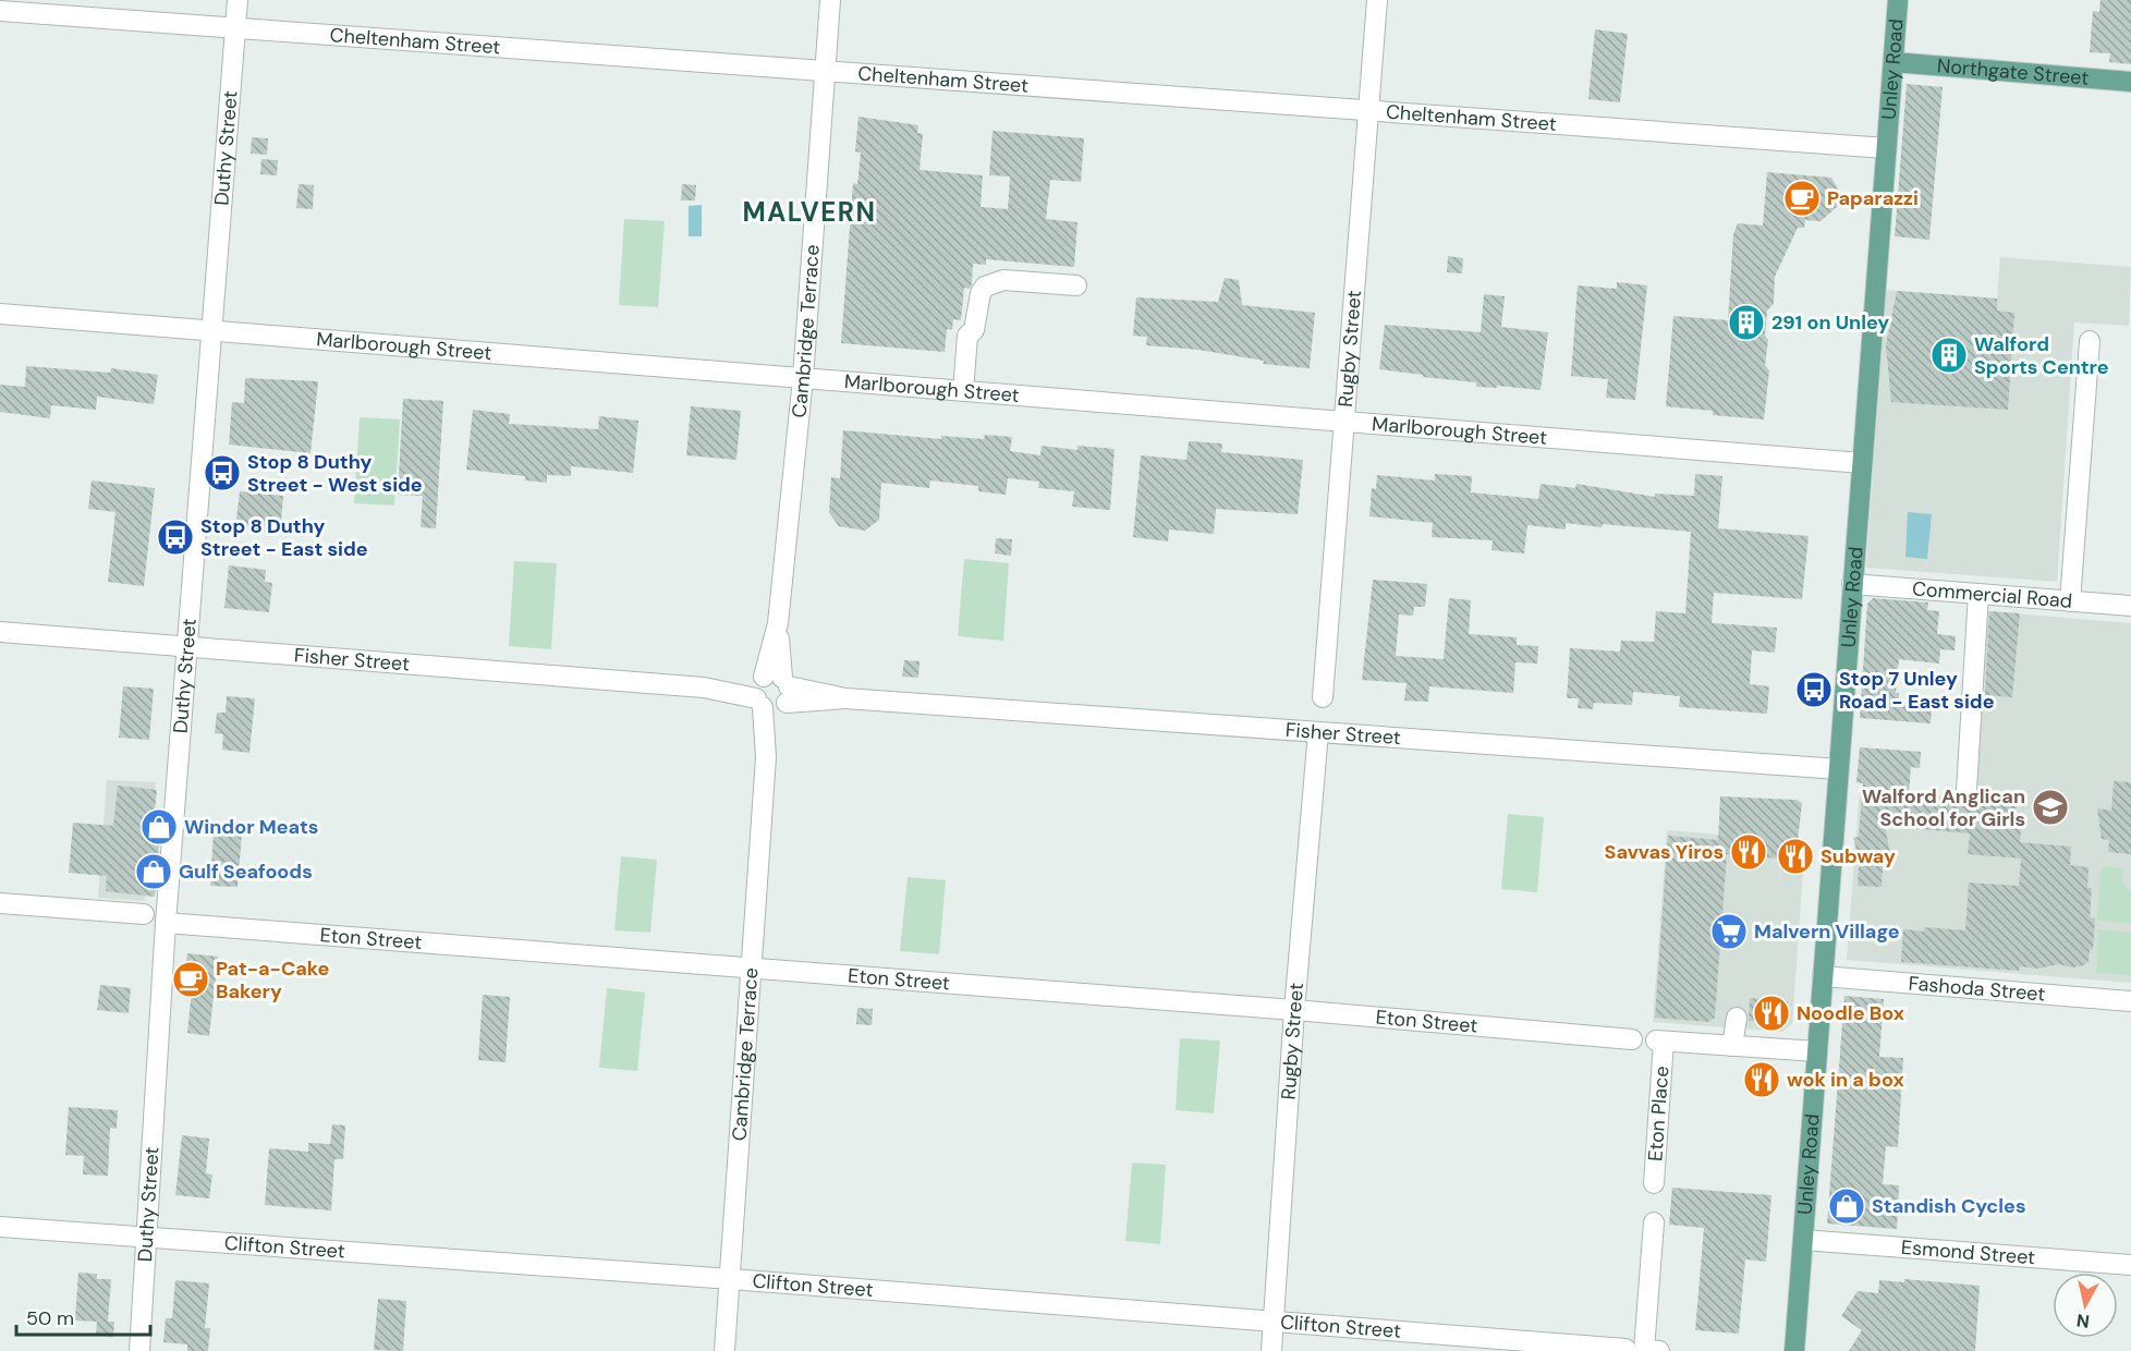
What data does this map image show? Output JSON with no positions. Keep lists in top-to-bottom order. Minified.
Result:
{"streets":{"main road":["Unley Road","Northgate Street"],"street":["Cheltenham Street","Duthy Street","Cambridge Terrace","Marlborough Street","Rugby Street","Commercial Road","Fisher Street","Eton Street","Fashoda Street","Eton Place","Clifton Street","Esmond Street"]},"crossings":[["Cheltenham Street","Unley Road"],["Cheltenham Street","Duthy Street"],["Cheltenham Street","Cambridge Terrace"],["Cheltenham Street","Rugby Street"],["Unley Road","Northgate Street"],["Unley Road","Marlborough Street"],["Unley Road","Commercial Road"],["Unley Road","Fisher Street"],["Unley Road","Fashoda Street"],["Unley Road","Esmond Street"],["Duthy Street","Marlborough Street"],["Duthy Street","Fisher Street"],["Duthy Street","Eton Street"],["Duthy Street","Clifton Street"],["Cambridge Terrace","Marlborough Street"],["Cambridge Terrace","Fisher Street"],["Cambridge Terrace","Eton Street"],["Cambridge Terrace","Clifton Street"],["Marlborough Street","Rugby Street"],["Rugby Street","Fisher Street"],["Rugby Street","Eton Street"],["Rugby Street","Clifton Street"]],"districts":["MALVERN"],"places":{"cafe":["Paparazzi","Pat-a-Cake Bakery"],"building":["291 on Unley","Walford Sports Centre"],"bus stop":["Stop 8 Duthy Street - West side","Stop 8 Duthy Street - East side","Stop 7 Unley Road - East side"],"school or university":["Walford Anglican School for Girls"],"shop":["Windor Meats","Gulf Seafoods","Standish Cycles"],"restaurant":["Savvas Yiros","Subway","Noodle Box","wok in a box"],"supermarket":["Malvern Village"]},"scale_bar":"50 m","north":"bottom"}
